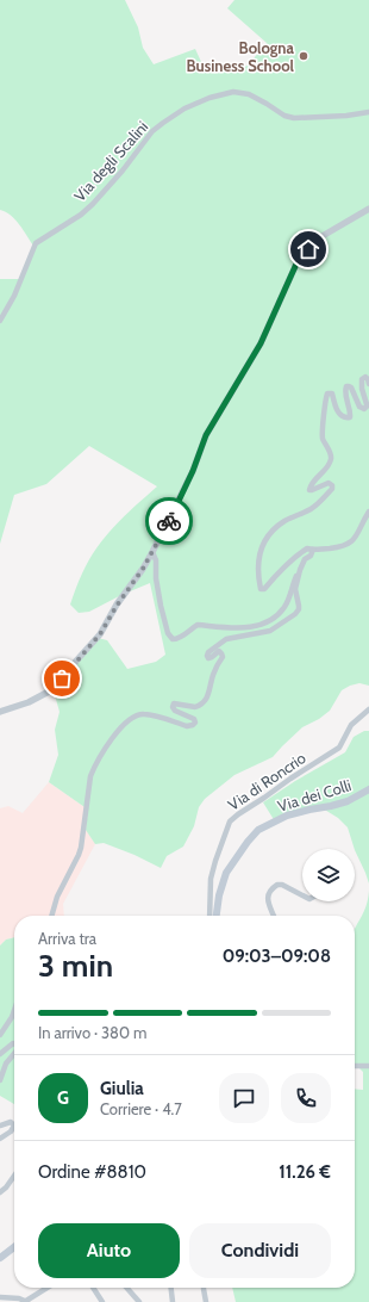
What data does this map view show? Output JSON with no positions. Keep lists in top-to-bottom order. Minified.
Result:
{"streets":{"main road":["Via dei Colli"],"street":["Via degli Scalini","Via di Roncrio"]},"places":["Bologna Business School"],"page":{"heading":["3 min","Arriva tra","09:03–09:08"],"panel":["Giulia","Corriere · 4.7","Ordine #8810","11.26 €"],"bar":"In arrivo · 380 m","round":"G","buttons":["Aiuto","Condividi"]}}
